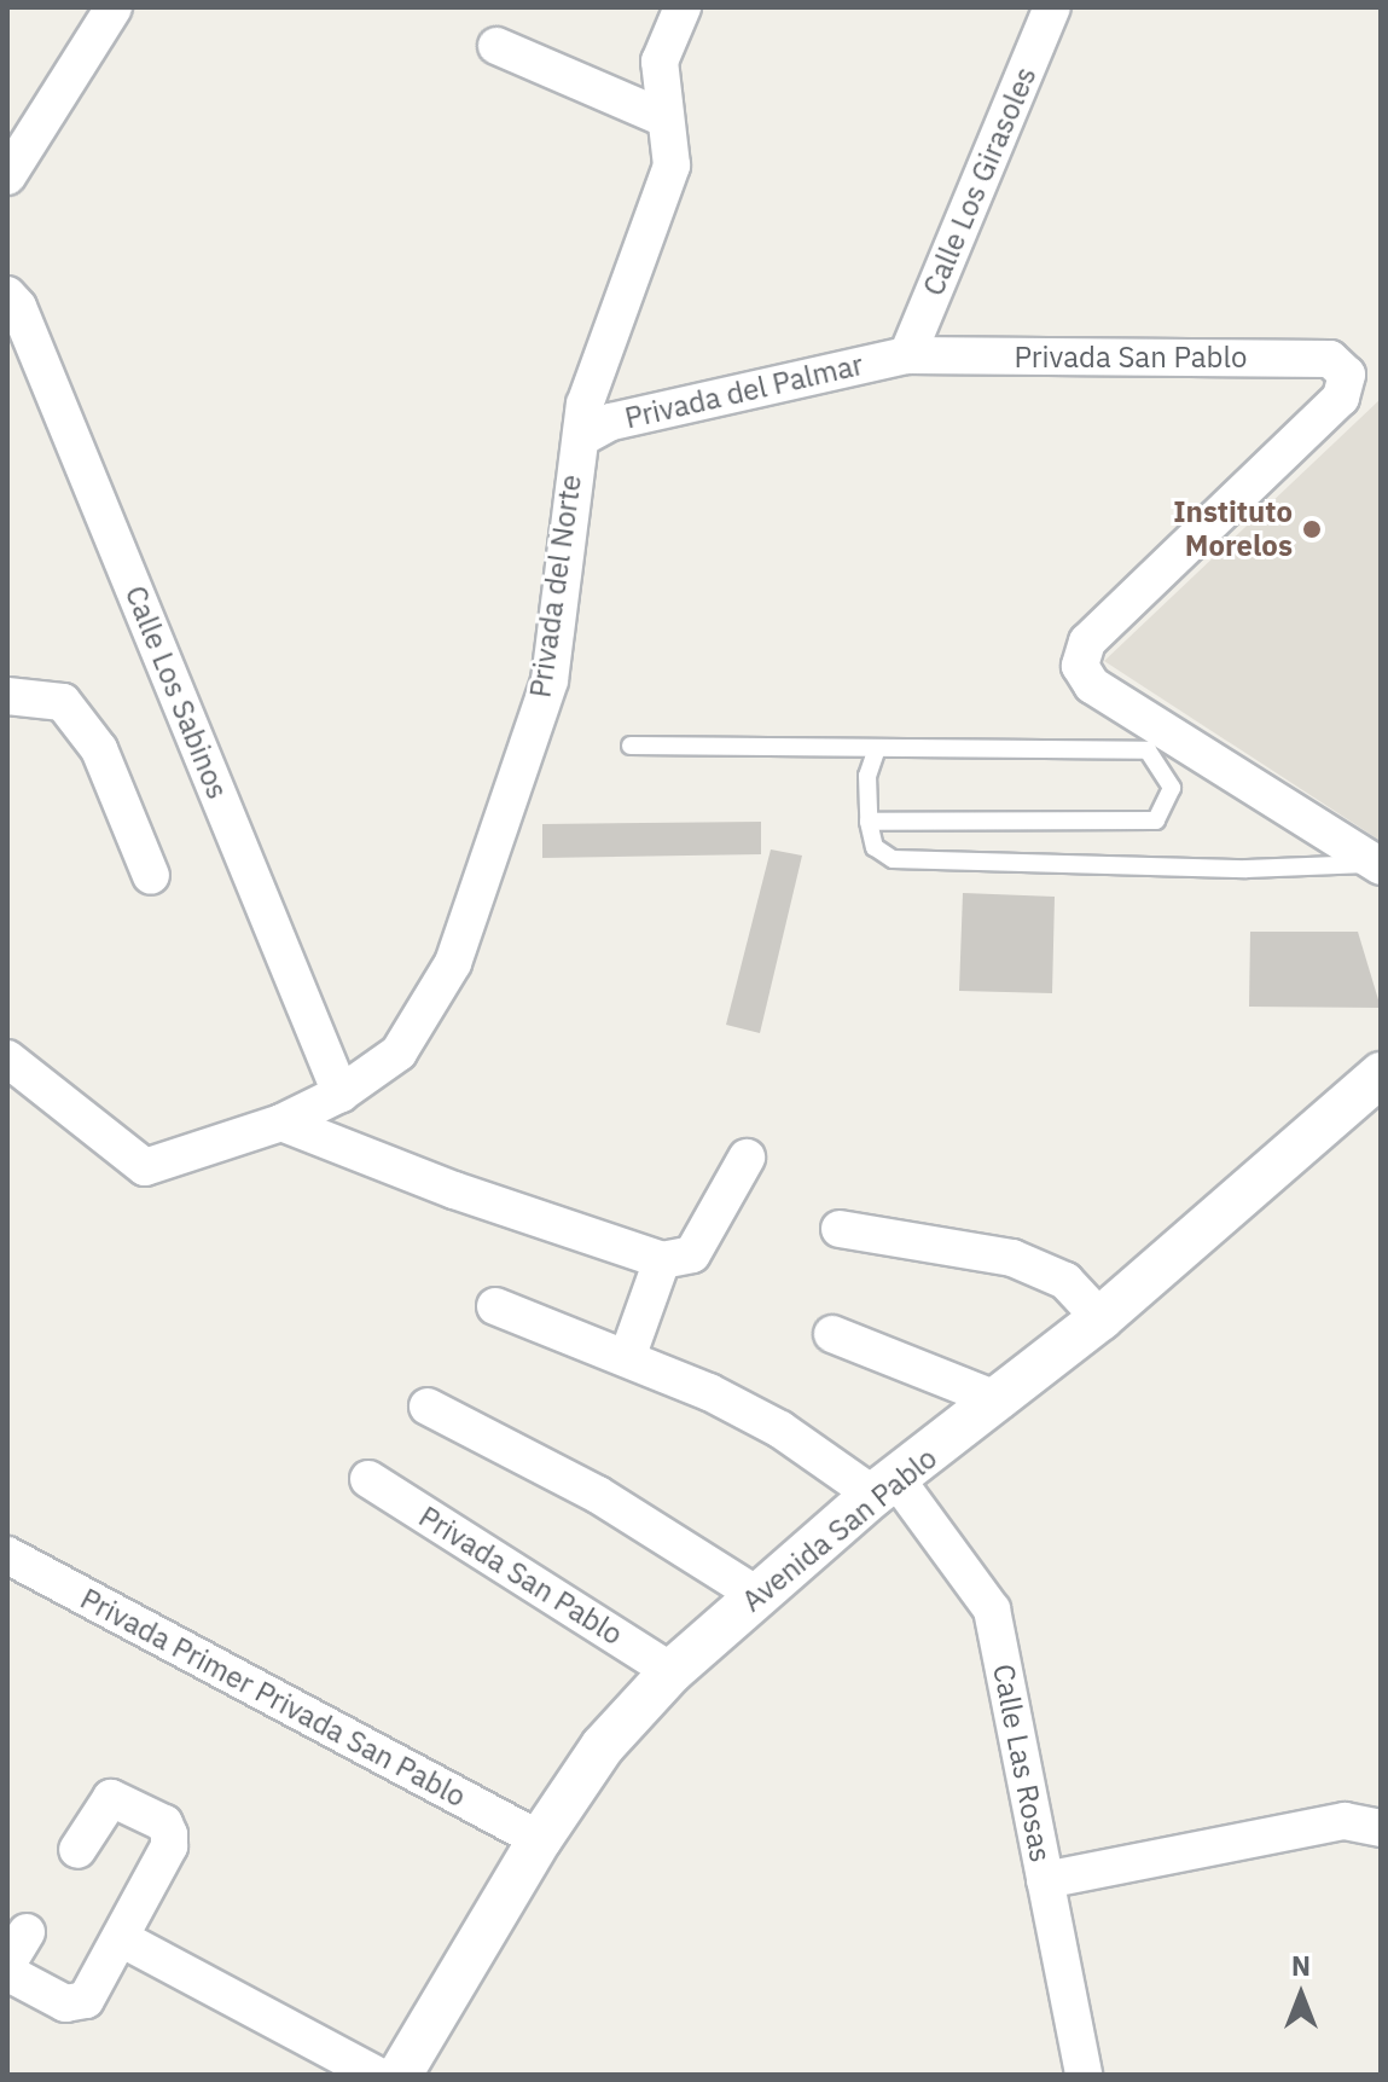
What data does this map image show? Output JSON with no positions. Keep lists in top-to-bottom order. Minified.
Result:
{"streets":{"street":["Calle Los Girasoles","Privada San Pablo","Privada del Palmar","Privada del Norte","Calle Los Sabinos","Avenida San Pablo","Privada Primer Privada San Pablo","Calle Las Rosas"]},"crossings":[["Calle Los Girasoles","Privada San Pablo"],["Calle Los Girasoles","Privada del Palmar"],["Privada San Pablo","Privada del Palmar"],["Privada San Pablo","Avenida San Pablo"],["Privada del Palmar","Privada del Norte"],["Privada del Norte","Calle Los Sabinos"],["Avenida San Pablo","Privada Primer Privada San Pablo"],["Avenida San Pablo","Calle Las Rosas"]],"places":["Instituto Morelos"],"north":"top"}
